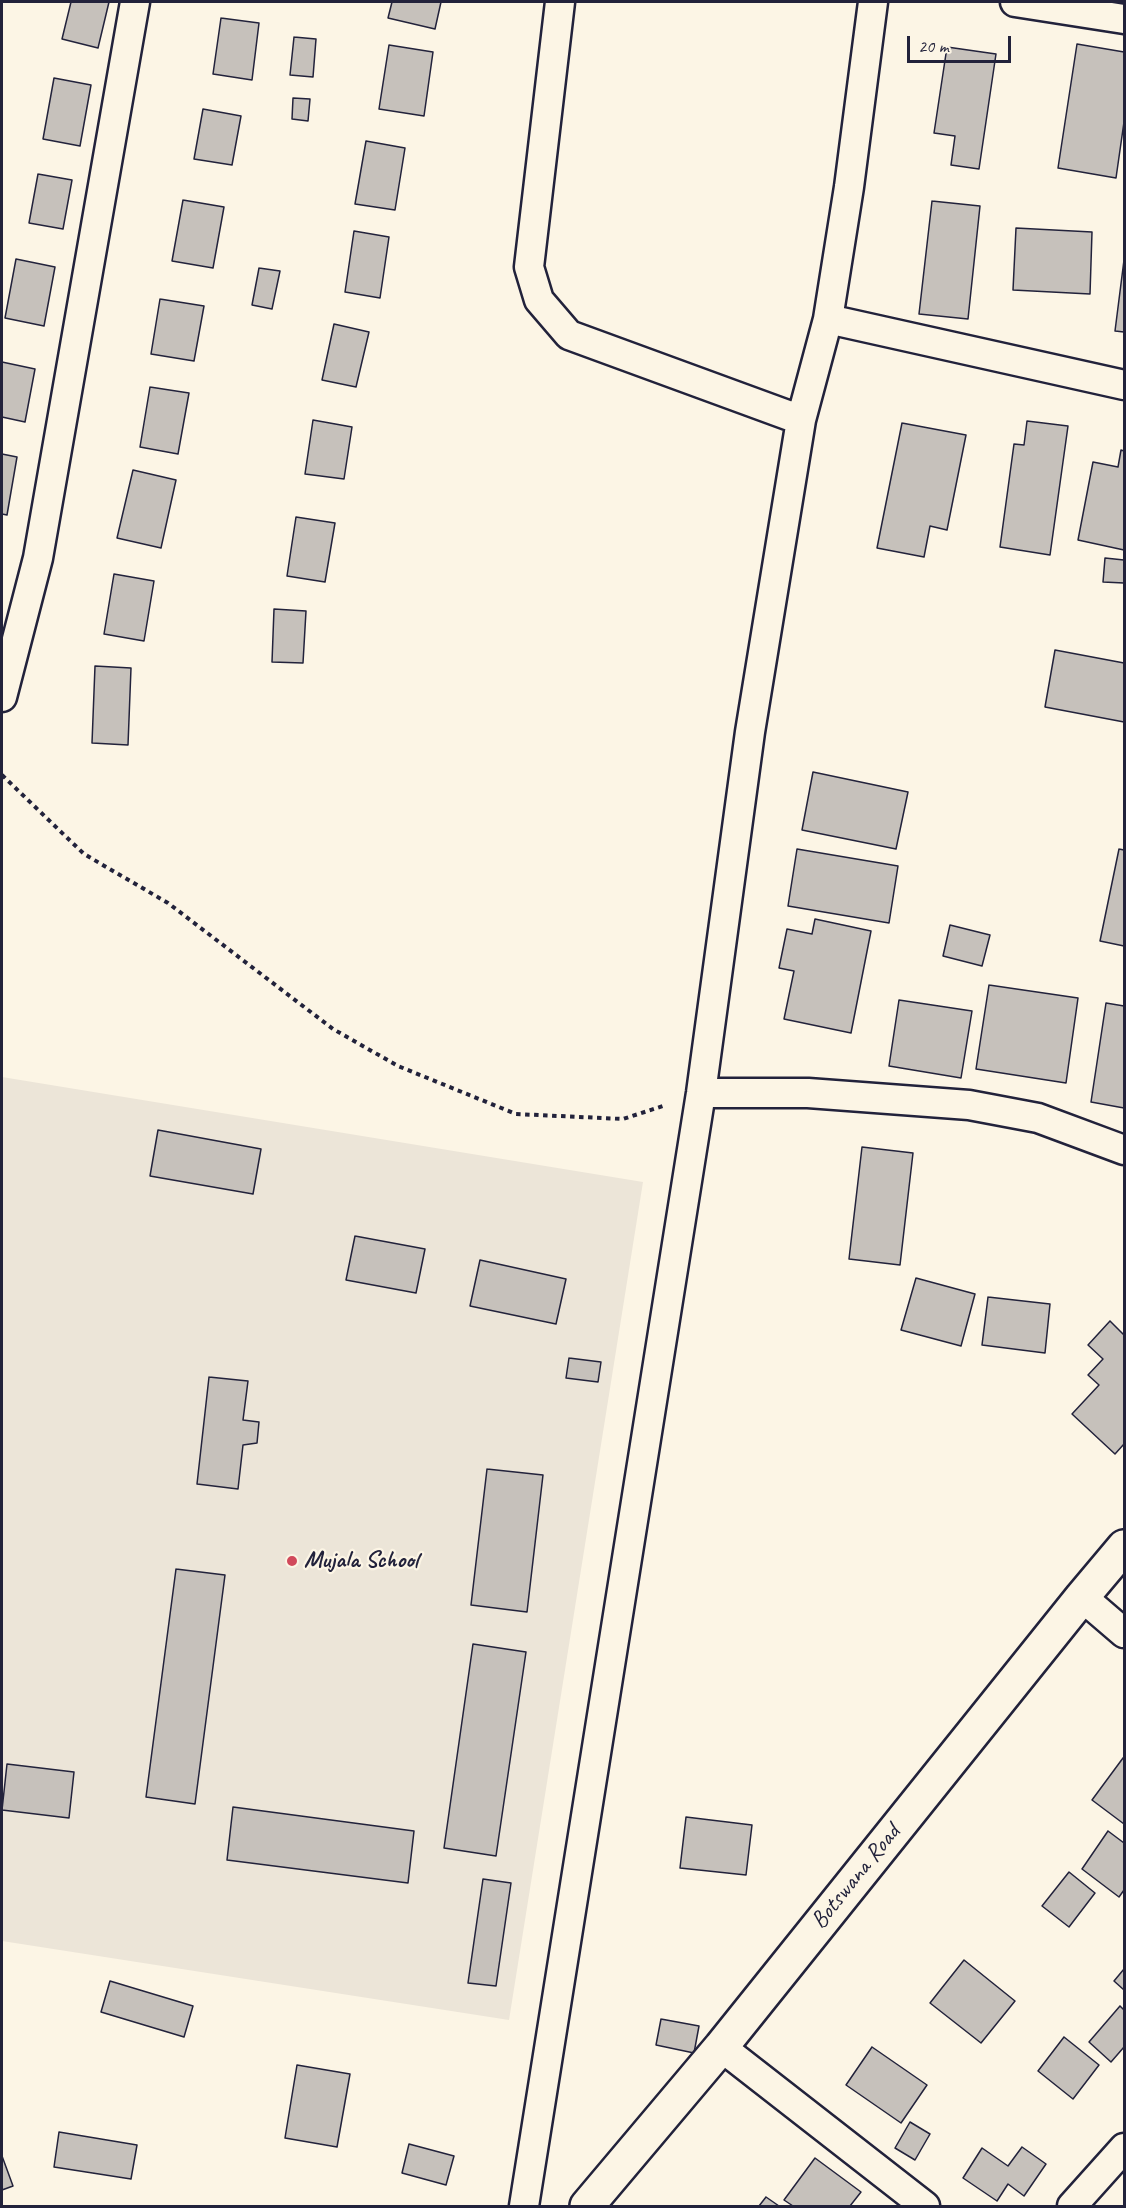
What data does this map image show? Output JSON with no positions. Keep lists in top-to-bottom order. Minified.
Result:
{"streets":{"street":["Botswana Road"]},"places":["Mujala School"],"scale_bar":"20 m"}
